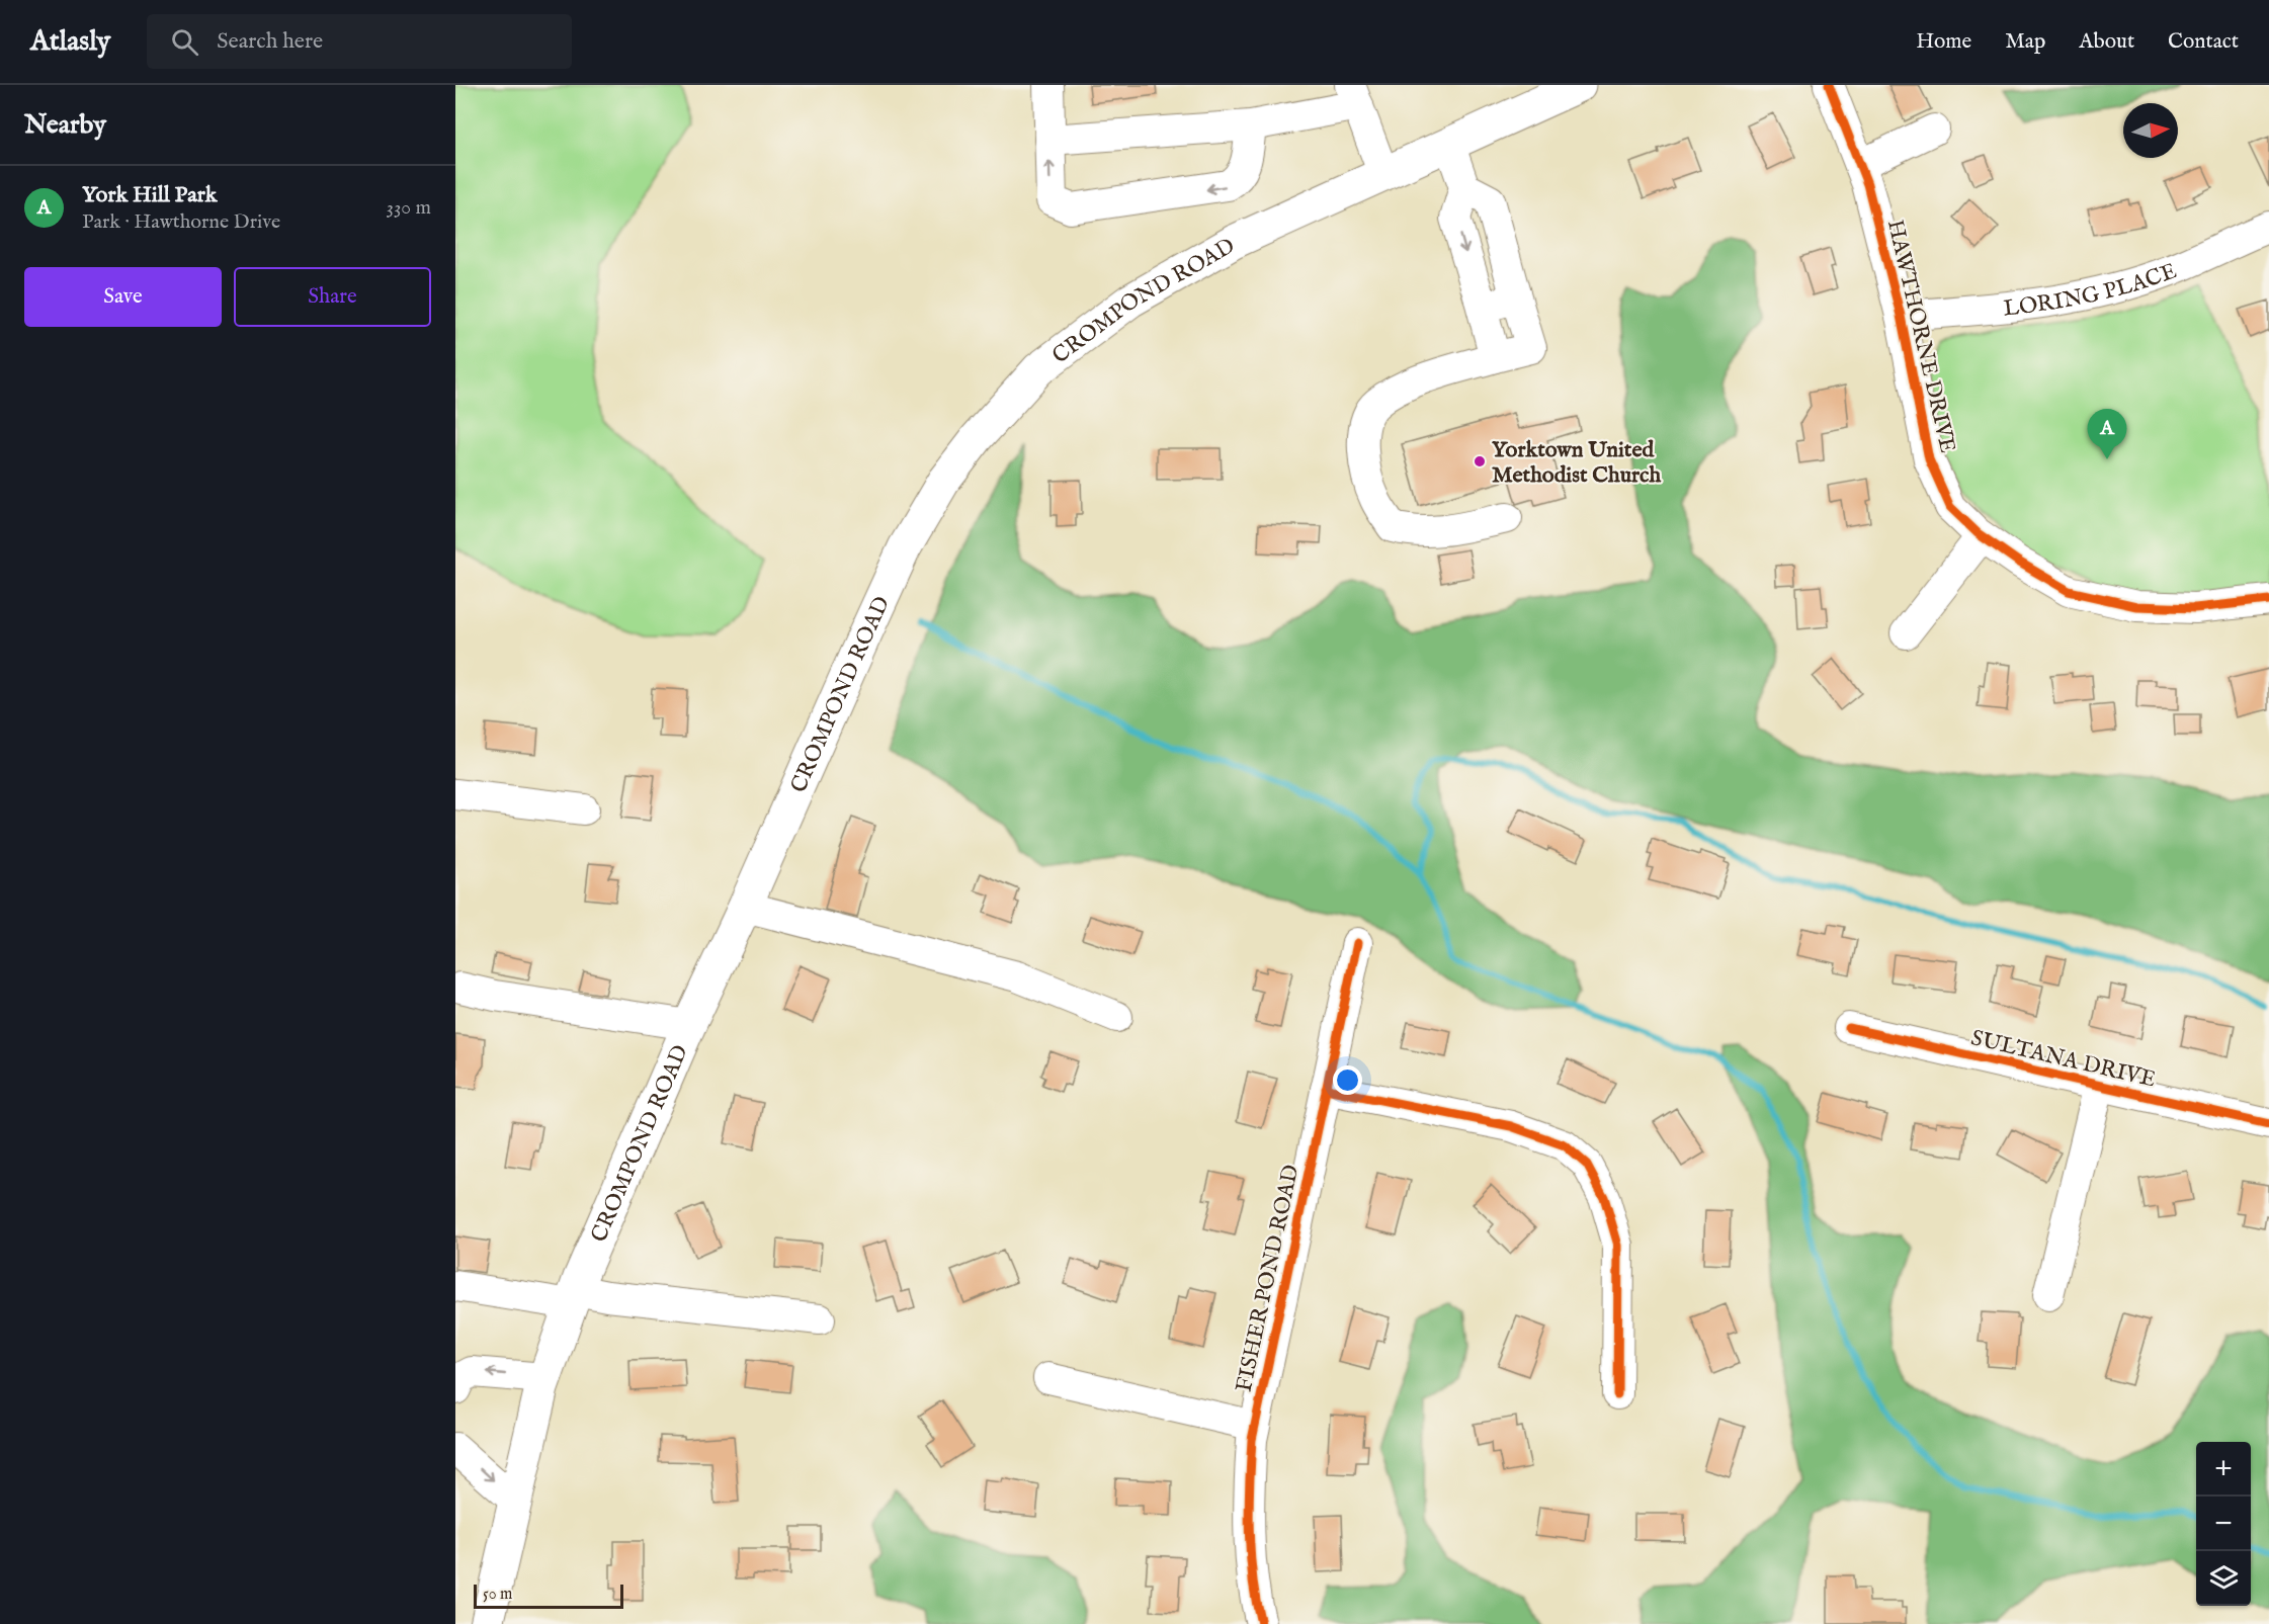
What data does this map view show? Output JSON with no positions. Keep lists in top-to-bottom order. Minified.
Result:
{"streets":{"highway":["CROMPOND ROAD"],"street":["LORING PLACE","HAWTHORNE DRIVE","SULTANA DRIVE","FISHER POND ROAD"]},"crossings":[["LORING PLACE","HAWTHORNE DRIVE"]],"places":["Yorktown United Methodist Church"],"scale_bar":"50 m","north":"right","page":{"header":"Atlasly","search":"Search here","nav":["Home","Map","About","Contact"],"heading":"Nearby","list":[{"mark":"A","name":"York Hill Park","note":"Park · Hawthorne Drive","value":"330 m"}],"buttons":["Save","Share"],"pins":"A","map_buttons":["+","−"],"scale":"50 m"}}
